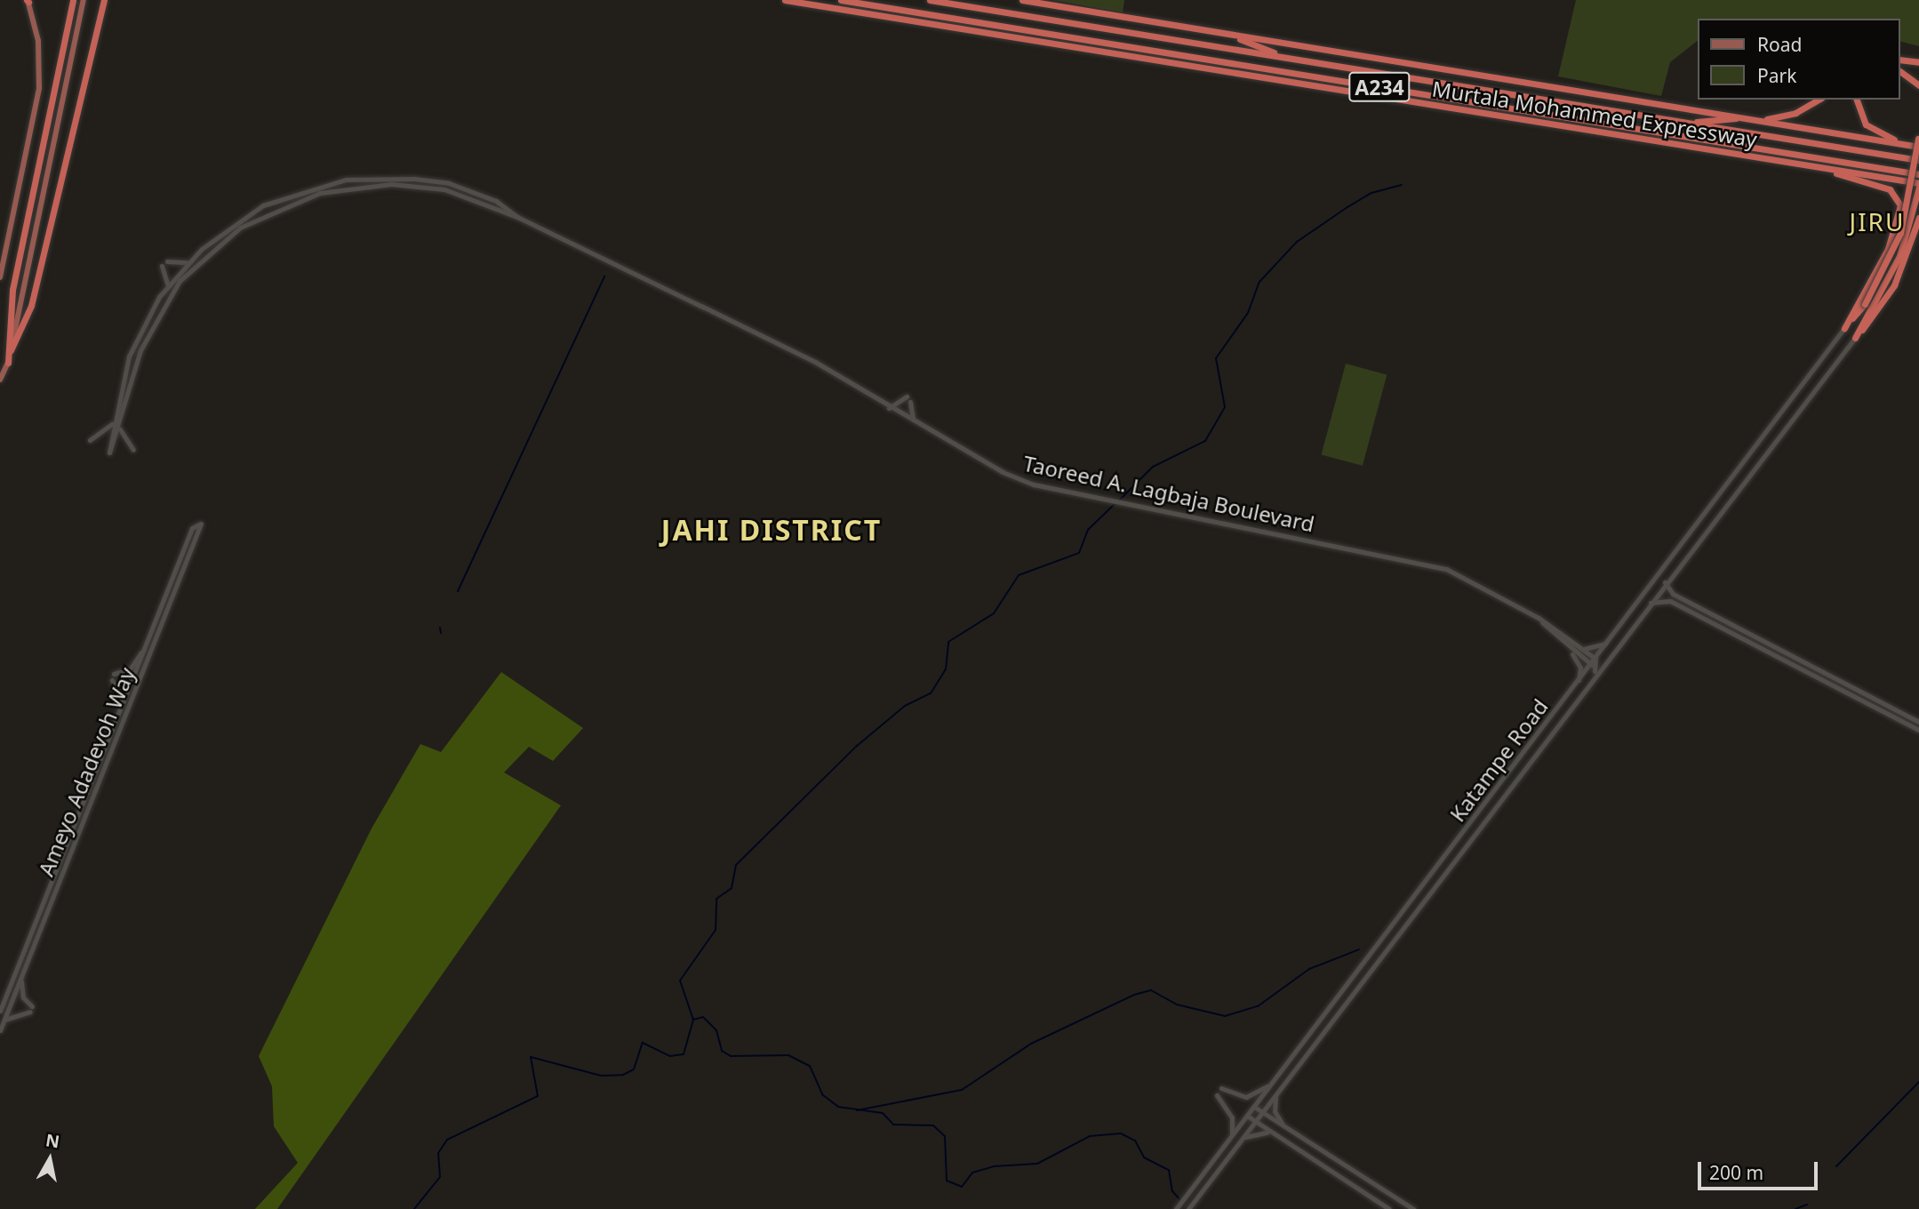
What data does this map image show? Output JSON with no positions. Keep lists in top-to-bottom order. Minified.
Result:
{"streets":{"highway":["A234","Murtala Mohammed Expressway"],"street":["Taoreed A. Lagbaja Boulevard","Katampe Road","Ameyo Adadevoh Way"]},"crossings":[["Taoreed A. Lagbaja Boulevard","Katampe Road"]],"districts":["JIRU","JAHI DISTRICT"],"legend":["Road","Park"],"scale_bar":"200 m","north":"top"}
